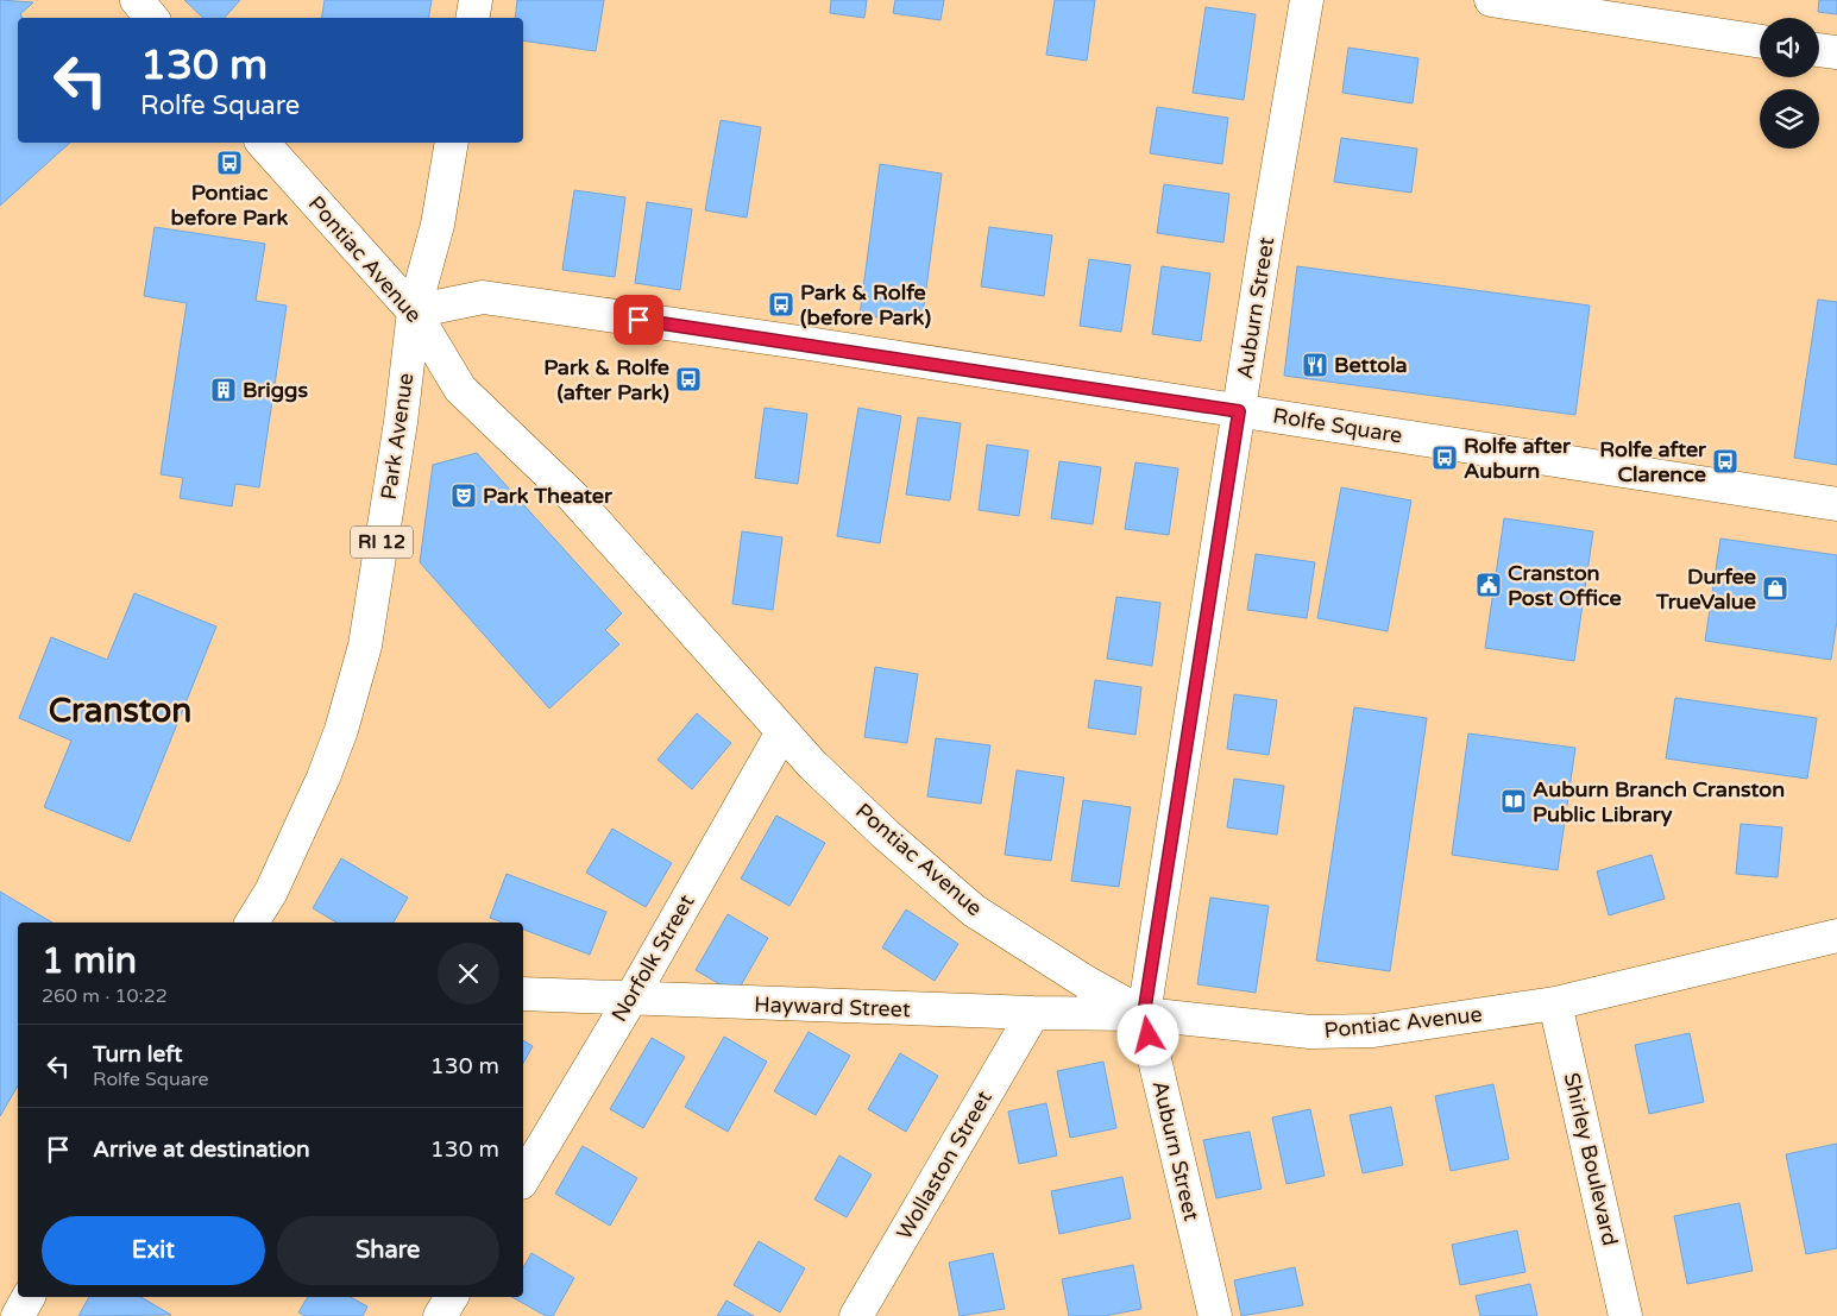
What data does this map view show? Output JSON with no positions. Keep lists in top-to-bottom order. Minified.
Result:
{"streets":{"street":["Pontiac Avenue","Auburn Street","Rolfe Square","Park Avenue","RI 12","Norfolk Street","Hayward Street","Shirley Boulevard","Wollaston Street"]},"crossings":[["Pontiac Avenue","Auburn Street"],["Pontiac Avenue","Rolfe Square"],["Pontiac Avenue","Park Avenue"],["Pontiac Avenue","Norfolk Street"],["Pontiac Avenue","Hayward Street"],["Pontiac Avenue","Shirley Boulevard"],["Auburn Street","Rolfe Square"],["Auburn Street","Hayward Street"],["Rolfe Square","Park Avenue"],["Norfolk Street","Hayward Street"],["Hayward Street","Wollaston Street"]],"districts":["Cranston"],"places":{"bus stop":["Pontiac before Park","Park & Rolfe (before Park)","Park & Rolfe (after Park)","Rolfe after Auburn","Rolfe after Clarence"],"restaurant":["Bettola"],"building":["Briggs"],"theatre":["Park Theater"],"public building":["Cranston Post Office"],"shop":["Durfee TrueValue"],"library":["Auburn Branch Cranston Public Library"]},"page":{"turn":["130 m","Rolfe Square"],"heading":["1 min","260 m · 10:22"],"list":[{"name":"Turn left","note":"Rolfe Square","value":"130 m"},{"name":"Arrive at destination","value":"130 m"}],"buttons":["Exit","Share"]}}
